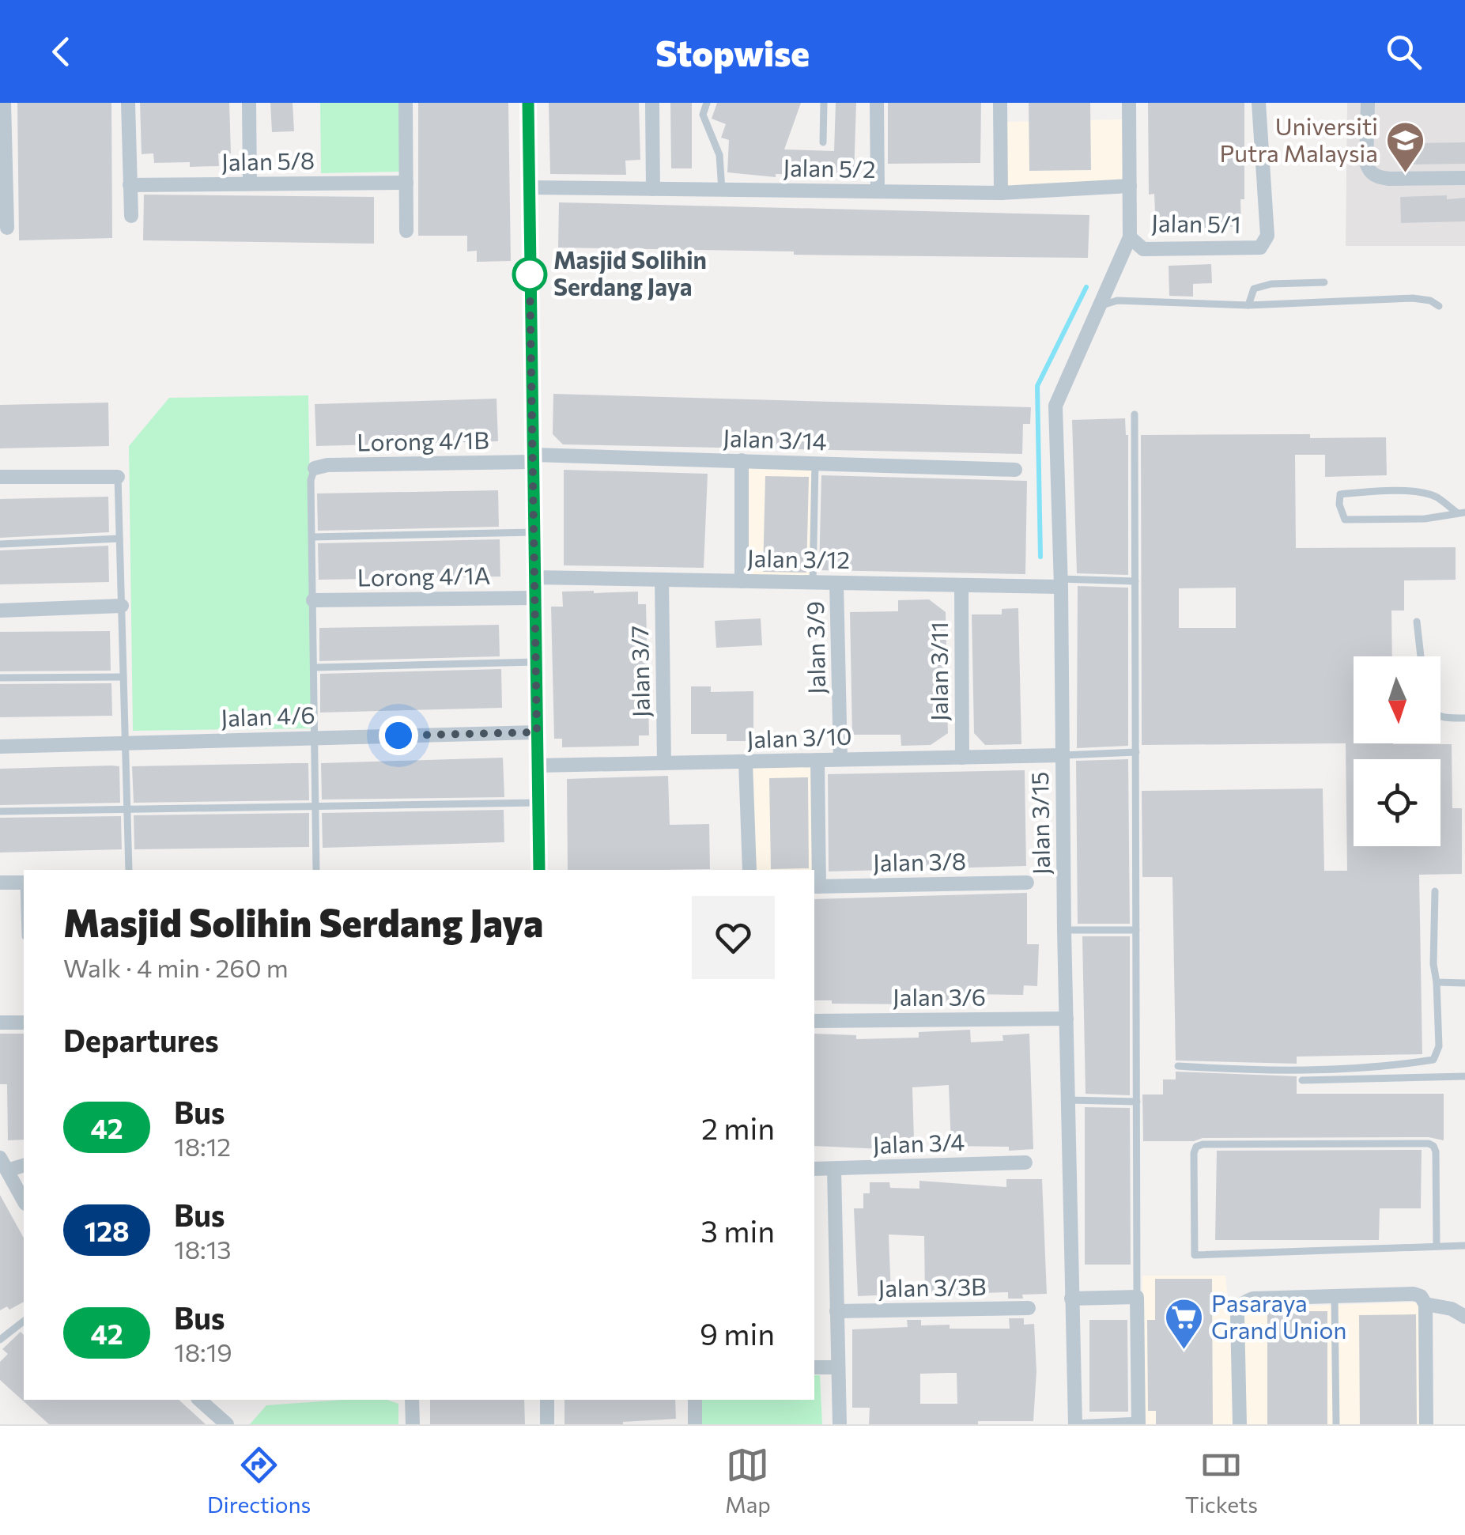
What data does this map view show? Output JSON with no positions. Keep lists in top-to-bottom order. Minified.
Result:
{"streets":{"street":["Jalan 5/8","Jalan 5/2","Jalan 5/1","Jalan 3/14","Lorong 4/1B","Jalan 3/12","Lorong 4/1A","Jalan 3/9","Jalan 3/7","Jalan 3/11","Jalan 4/6","Jalan 3/10","Jalan 3/15","Jalan 3/8","Jalan 3/6","Jalan 3/4","Jalan 3/3B"]},"crossings":[["Jalan 5/1","Jalan 3/15"],["Jalan 3/14","Lorong 4/1B"],["Jalan 3/12","Jalan 3/9"],["Jalan 3/12","Jalan 3/7"],["Jalan 3/12","Jalan 3/11"],["Jalan 3/12","Jalan 3/15"],["Jalan 3/9","Jalan 3/10"],["Jalan 3/7","Jalan 3/10"],["Jalan 3/11","Jalan 3/10"],["Jalan 3/10","Jalan 3/15"],["Jalan 3/15","Jalan 3/6"]],"places":{"school or university":["Universiti Putra Malaysia"],"other":["Masjid Solihin Serdang Jaya"],"supermarket":["Pasaraya Grand Union"]},"lines":["bus line 42"],"north":"bottom","page":{"header":"Stopwise","heading":[["Masjid Solihin Serdang Jaya","Walk · 4 min · 260 m"],"Departures"],"list":[{"mark":"42","name":"Bus","note":"18:12","value":"2 min"},{"mark":"128","name":"Bus","note":"18:13","value":"3 min"},{"mark":"42","name":"Bus","note":"18:19","value":"9 min"}],"tabs":["Directions","Map","Tickets"]}}
